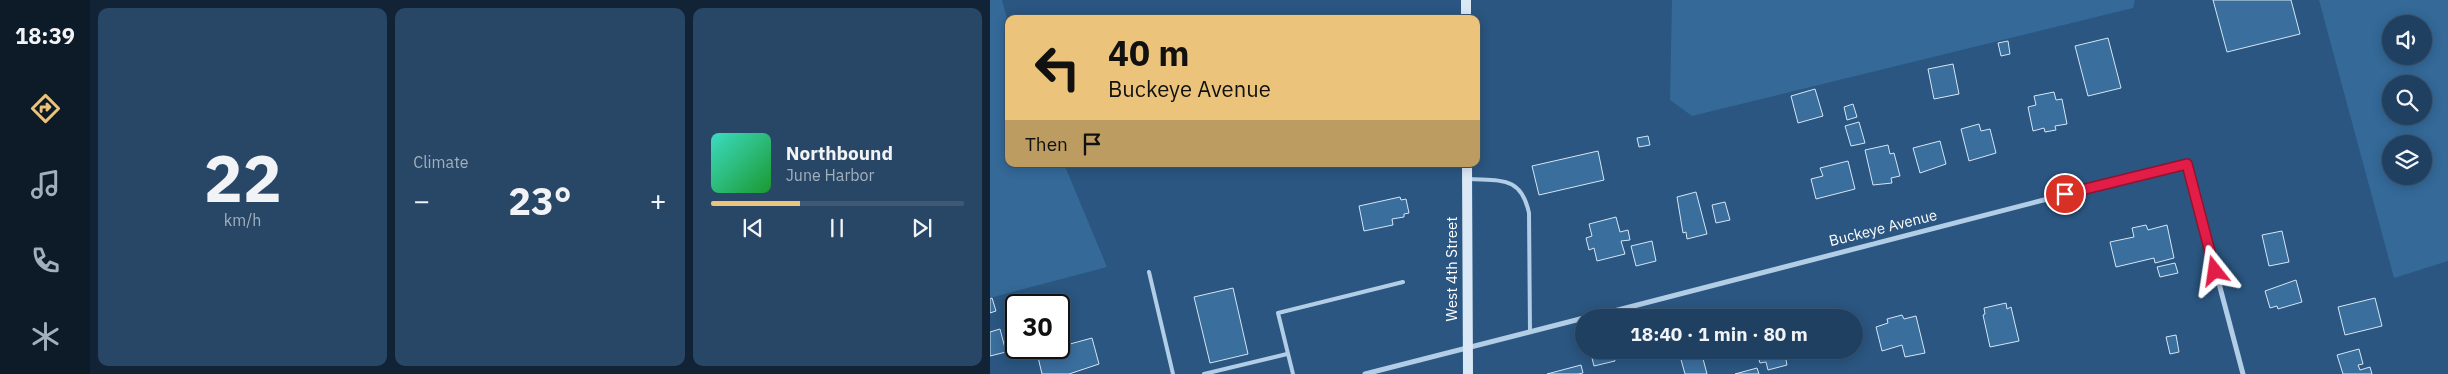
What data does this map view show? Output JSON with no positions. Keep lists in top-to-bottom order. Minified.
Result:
{"streets":{"main road":["West 4th Street"],"street":["Buckeye Avenue"]},"crossings":[["Buckeye Avenue","West 4th Street"]],"page":{"tabs":"18:39","tile":[["22","km/h"],"Climate"],"turn":["40 m","Buckeye Avenue"],"then":"Then","song":["Northbound","June Harbor"],"heat":["−","23°","+"],"limit":"30","trip":"18:40 · 1 min · 80 m"}}
